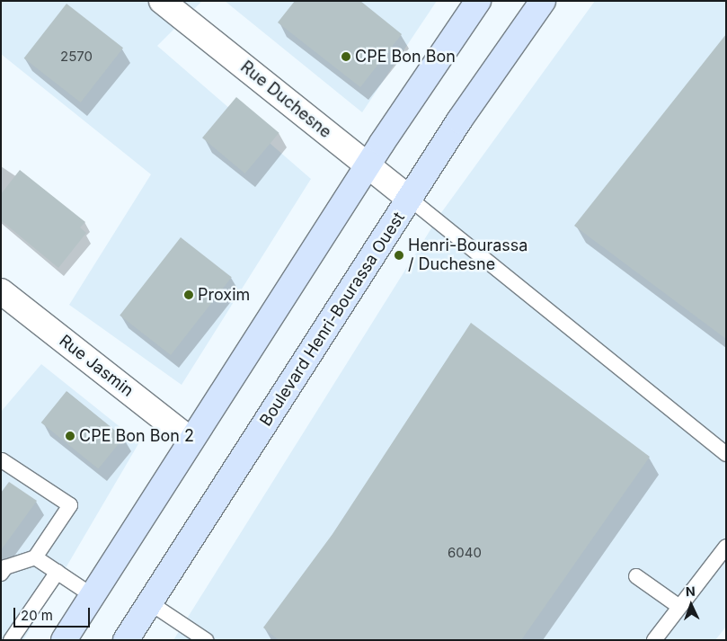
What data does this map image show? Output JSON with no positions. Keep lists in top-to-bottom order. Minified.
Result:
{"streets":{"main road":["Boulevard Henri-Bourassa Ouest"],"street":["Rue Duchesne","Rue Jasmin"]},"crossings":[["Rue Duchesne","Boulevard Henri-Bourassa Ouest"]],"places":["CPE Bon Bon","Henri-Bourassa / Duchesne","Proxim","CPE Bon Bon 2"],"house_numbers":["2570","6040"],"scale_bar":"20 m","north":"top"}
